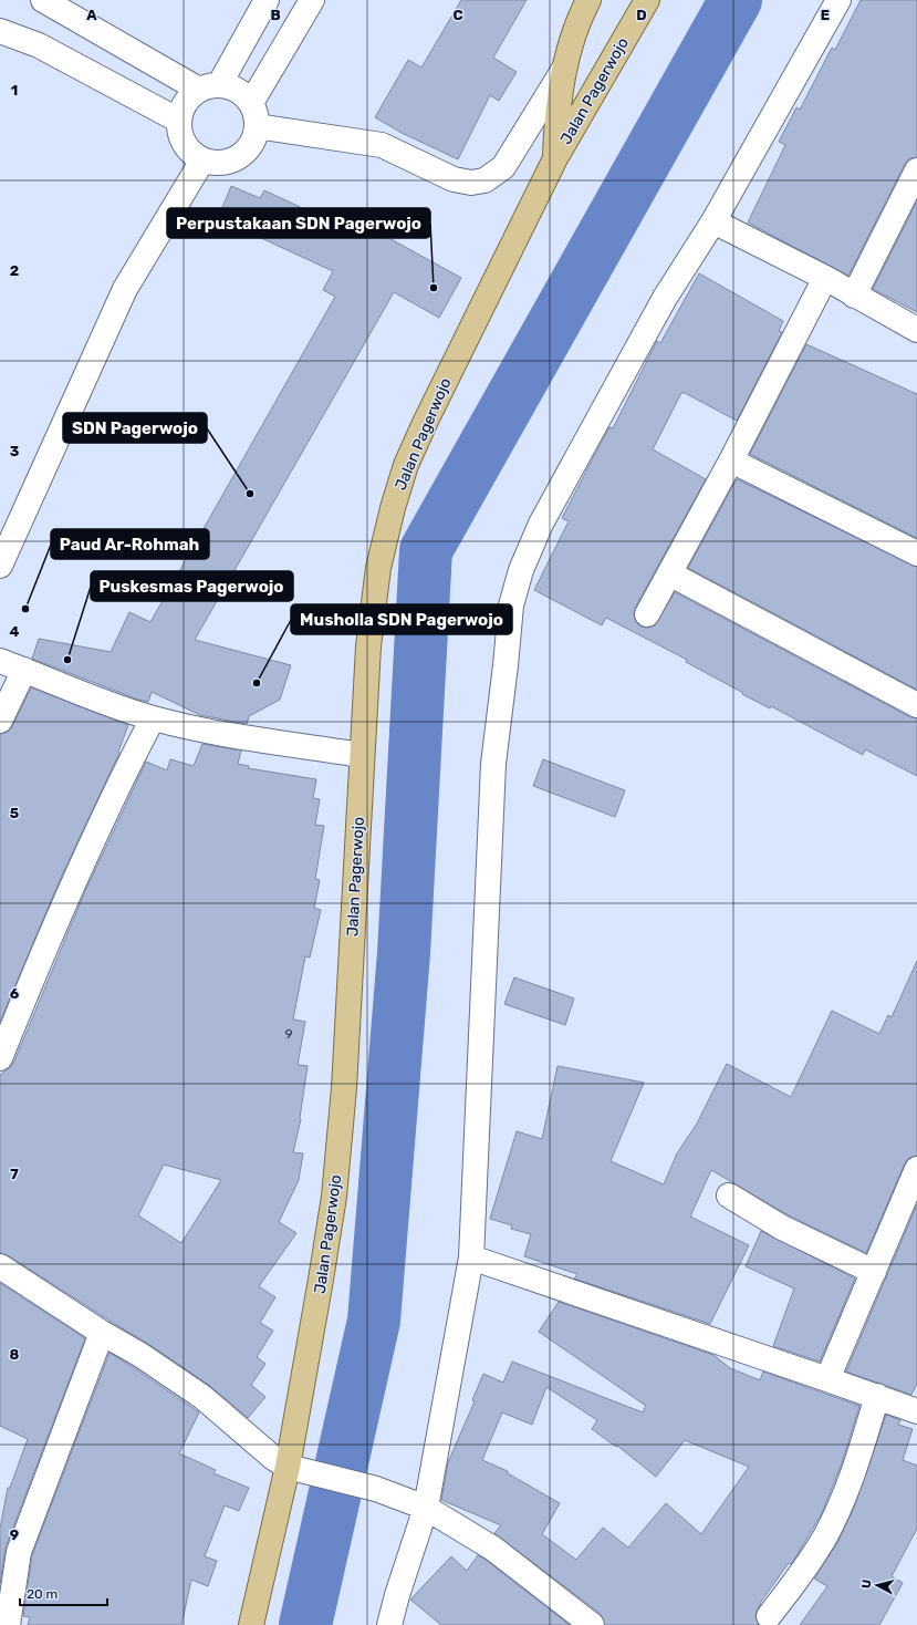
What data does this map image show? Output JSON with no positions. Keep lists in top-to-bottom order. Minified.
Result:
{"streets":{"main road":["Jalan Pagerwojo"]},"places":["Perpustakaan SDN Pagerwojo","SDN Pagerwojo","Paud Ar-Rohmah","Puskesmas Pagerwojo","Musholla SDN Pagerwojo"],"house_numbers":["9"],"scale_bar":"20 m","north":"left","grid":{"columns":["A","B","C","D","E"],"rows":["1","2","3","4","5","6","7","8","9"]}}
